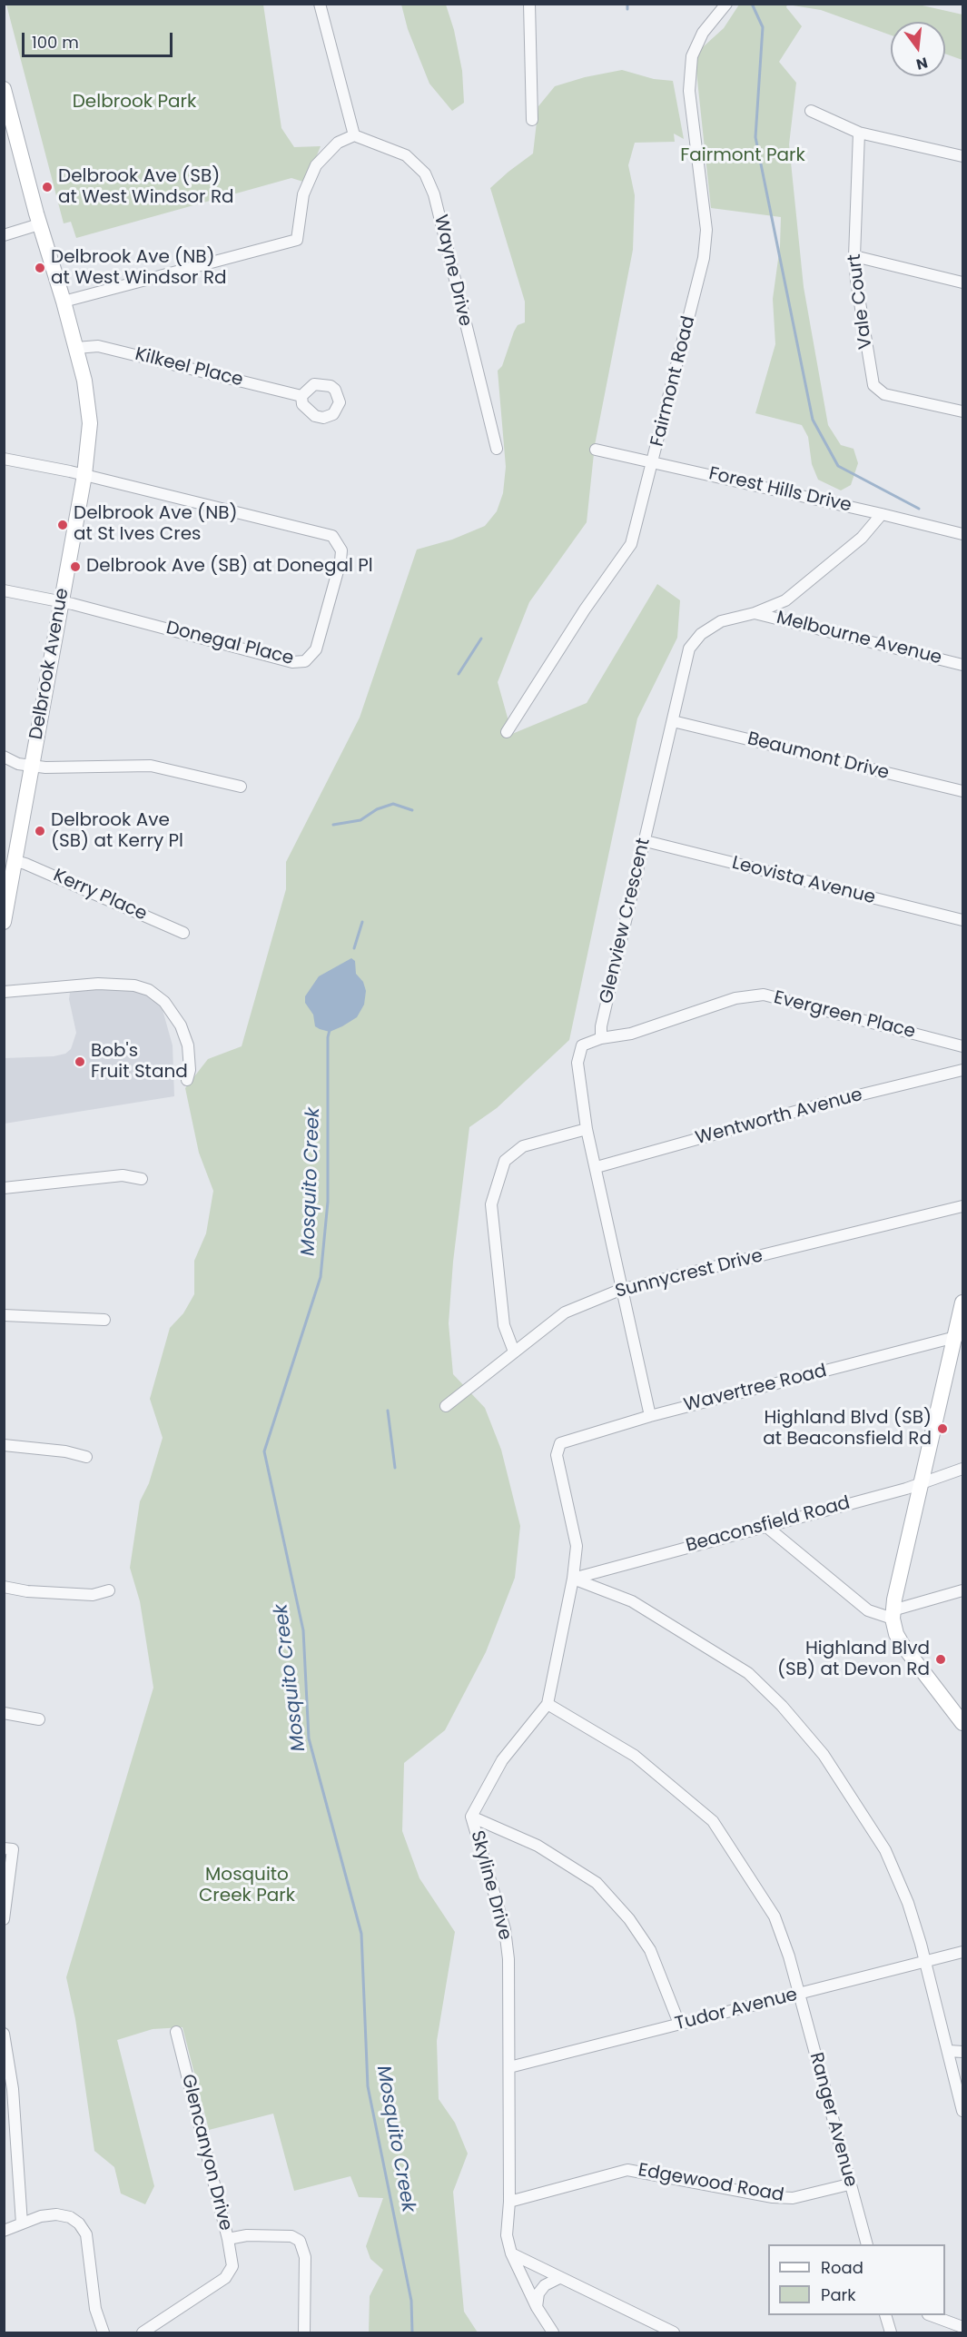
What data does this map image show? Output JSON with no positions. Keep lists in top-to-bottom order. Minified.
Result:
{"streets":{"street":["Wayne Drive","Vale Court","Kilkeel Place","Fairmont Road","Forest Hills Drive","Melbourne Avenue","Donegal Place","Delbrook Avenue","Beaumont Drive","Leovista Avenue","Kerry Place","Glenview Crescent","Evergreen Place","Wentworth Avenue","Sunnycrest Drive","Wavertree Road","Beaconsfield Road","Skyline Drive","Tudor Avenue","Ranger Avenue","Glencanyon Drive","Edgewood Road"]},"crossings":[["Kilkeel Place","Delbrook Avenue"],["Fairmont Road","Forest Hills Drive"],["Forest Hills Drive","Glenview Crescent"],["Melbourne Avenue","Glenview Crescent"],["Donegal Place","Delbrook Avenue"],["Delbrook Avenue","Kerry Place"],["Beaumont Drive","Glenview Crescent"],["Leovista Avenue","Glenview Crescent"],["Glenview Crescent","Evergreen Place"],["Wavertree Road","Skyline Drive"],["Beaconsfield Road","Skyline Drive"],["Skyline Drive","Tudor Avenue"],["Skyline Drive","Ranger Avenue"],["Skyline Drive","Edgewood Road"],["Tudor Avenue","Ranger Avenue"],["Ranger Avenue","Edgewood Road"]],"water":["Mosquito Creek"],"parks":["Delbrook Park","Fairmont Park","Mosquito Creek Park"],"places":["Delbrook Ave (SB) at West Windsor Rd","Delbrook Ave (NB) at West Windsor Rd","Delbrook Ave (NB) at St Ives Cres","Delbrook Ave (SB) at Donegal Pl","Delbrook Ave (SB) at Kerry Pl","Bob's Fruit Stand","Highland Blvd (SB) at Beaconsfield Rd","Highland Blvd (SB) at Devon Rd"],"legend":["Road","Park"],"scale_bar":"100 m","north":"bottom"}
